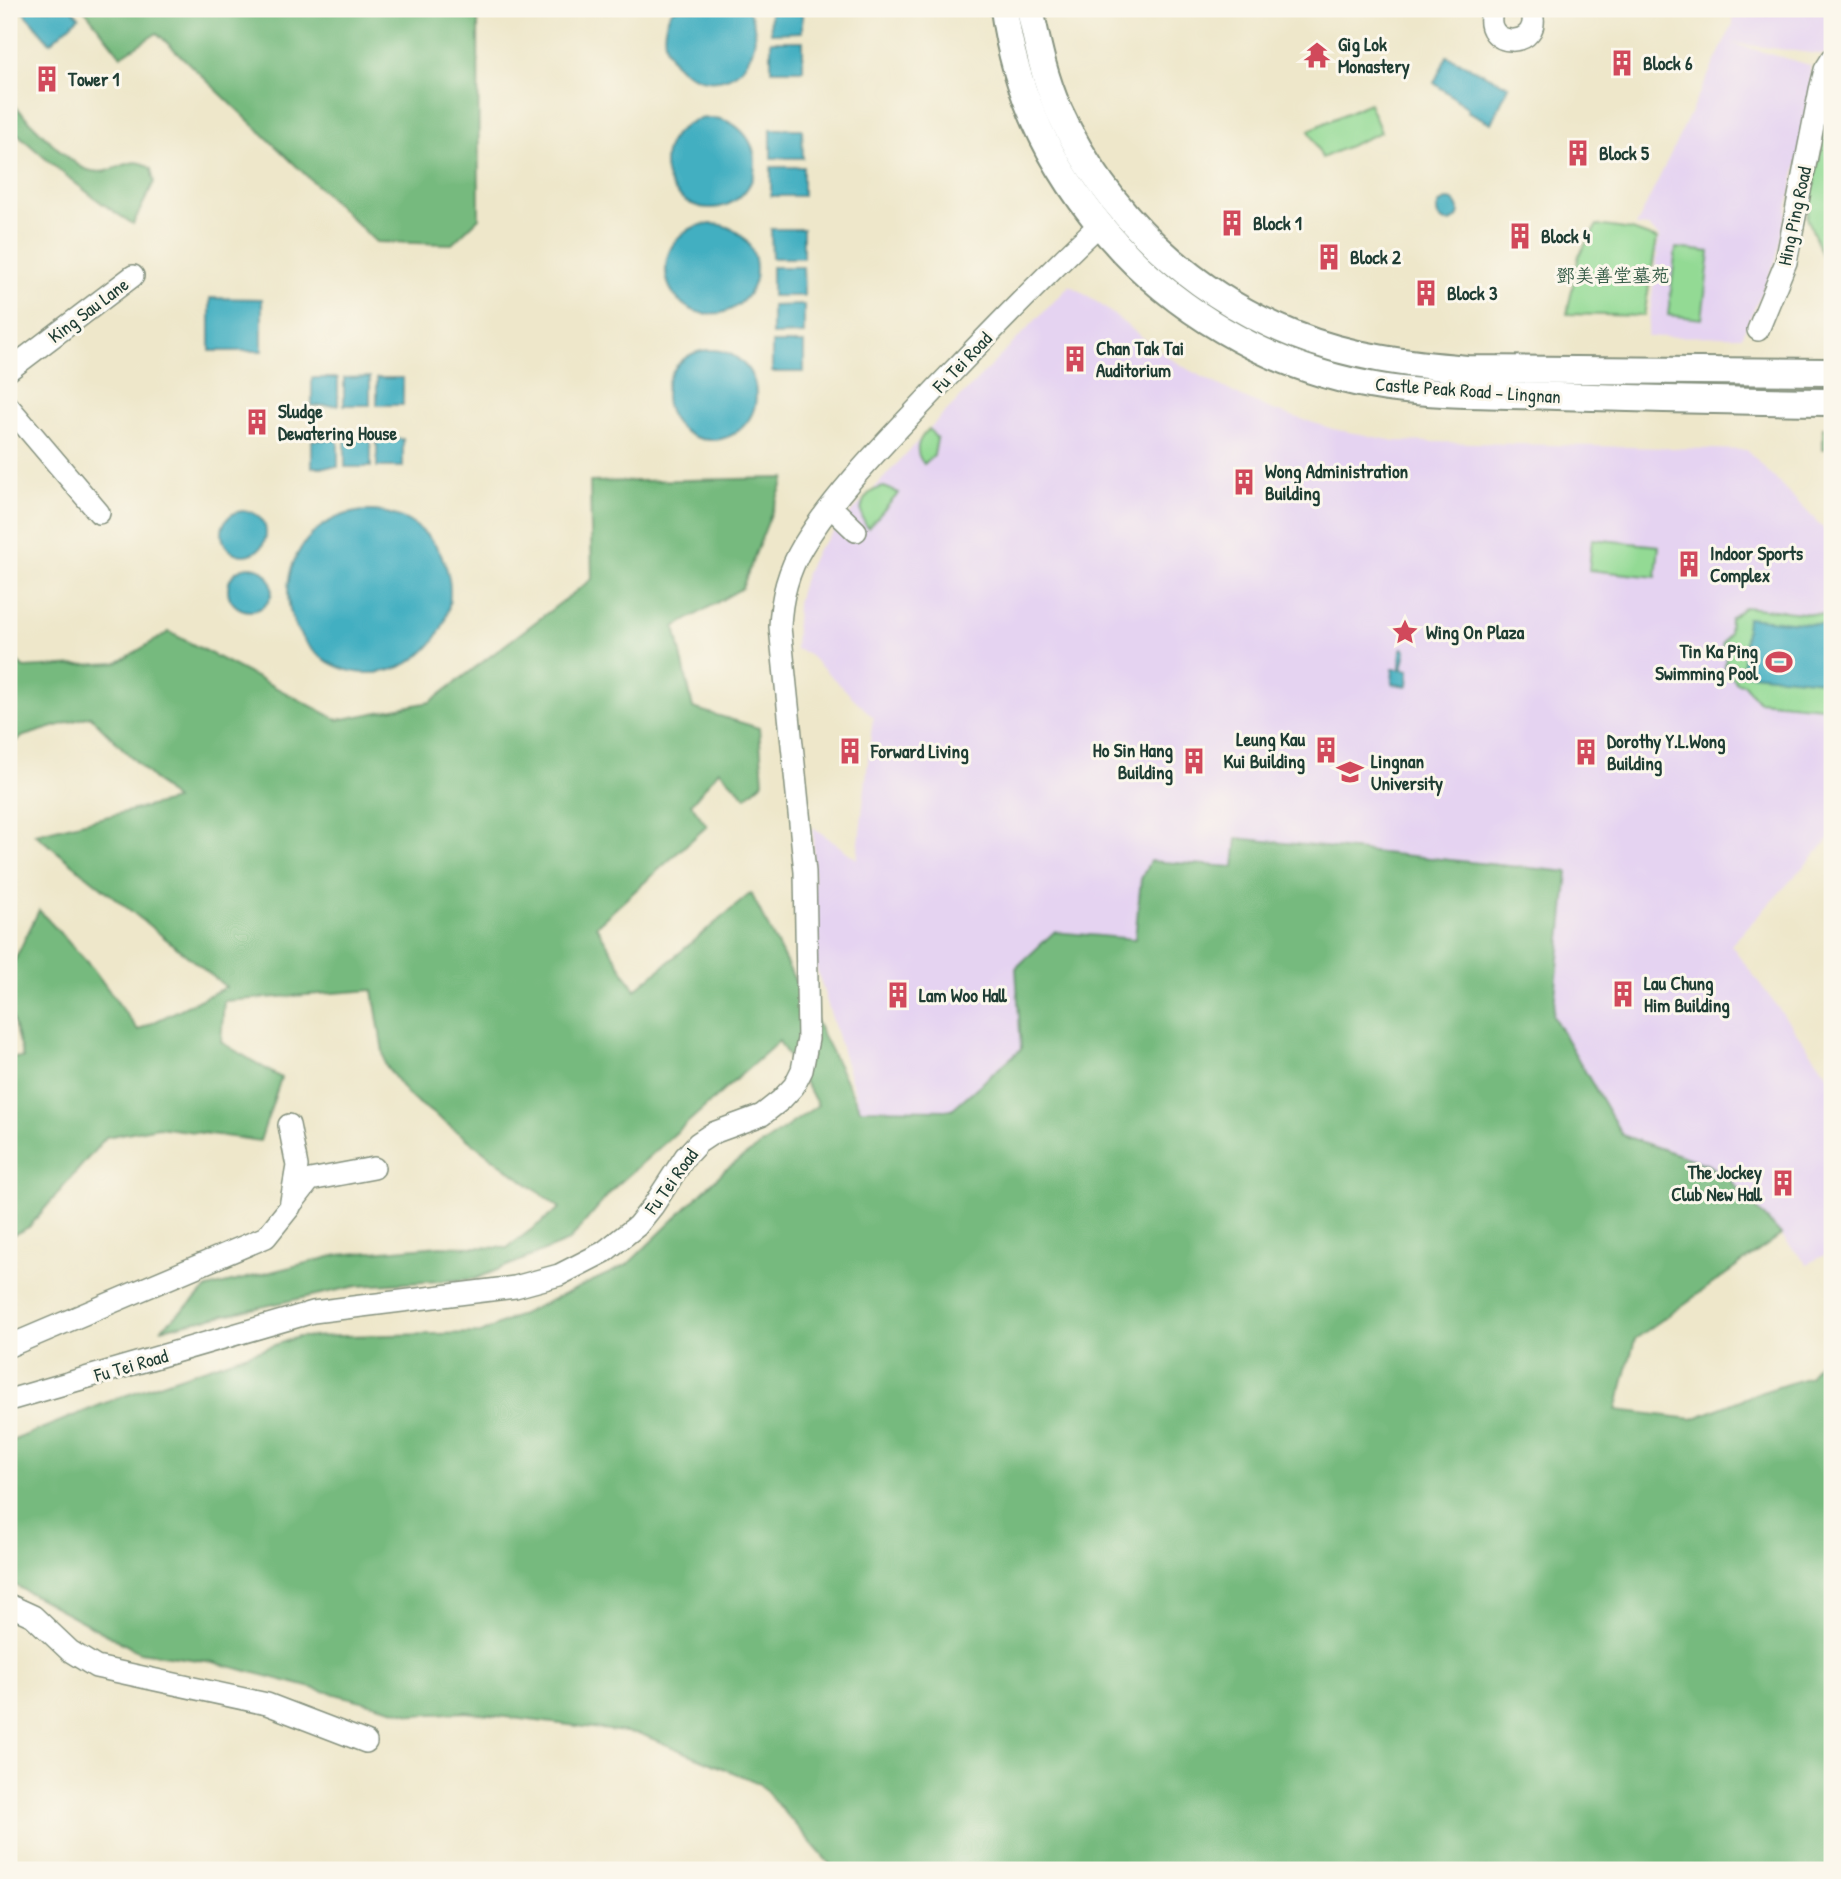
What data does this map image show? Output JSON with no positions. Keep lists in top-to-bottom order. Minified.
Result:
{"streets":{"main road":["Castle Peak Road – Lingnan"],"street":["Hing Ping Road","King Sau Lane","Fu Tei Road"]},"crossings":[["Fu Tei Road","Castle Peak Road – Lingnan"]],"parks":["鄧美善堂墓苑"],"places":{"temple":["Gig Lok Monastery"],"building":["Block 6","Tower 1","Block 5","Block 1","Block 4","Block 2","Block 3","Chan Tak Tai Auditorium","Sludge Dewatering House","Wong Administration Building","Indoor Sports Complex","Leung Kau Kui Building","Forward Living","Dorothy Y.L.Wong Building","Ho Sin Hang Building","Lau Chung Him Building","Lam Woo Hall","The Jockey Club New Hall"],"place":["Wing On Plaza"],"sports":["Tin Ka Ping Swimming Pool"],"school or university":["Lingnan University"]}}
